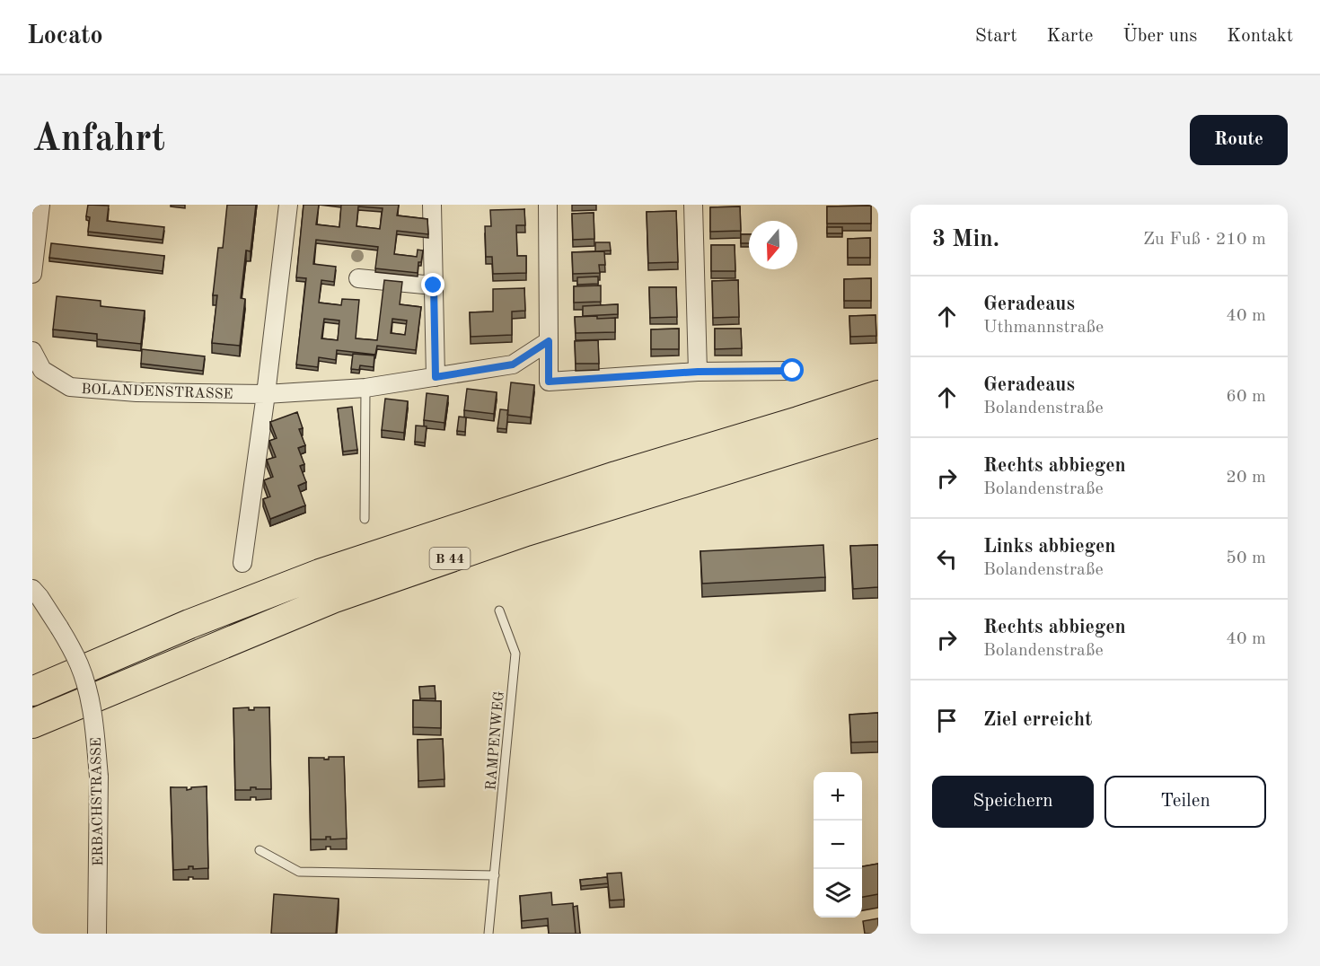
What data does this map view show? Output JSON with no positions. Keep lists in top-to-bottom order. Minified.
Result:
{"streets":{"highway":["B 44"],"street":["BOLANDENSTRASSE","ERBACHSTRASSE"],"lane":["RAMPENWEG"]},"north":"bottom","page":{"header":"Locato","nav":["Start","Karte","Über uns","Kontakt"],"buttons":["Route",["Speichern","Teilen"]],"title":"Anfahrt","heading":["3 Min.","Zu Fuß · 210 m"],"list":[["Geradeaus","Uthmannstraße","40 m"],["Geradeaus","Bolandenstraße","60 m"],["Rechts abbiegen","Bolandenstraße","20 m"],["Links abbiegen","Bolandenstraße","50 m"],["Rechts abbiegen","Bolandenstraße","40 m"],"Ziel erreicht"],"map_buttons":["+","−"]}}
